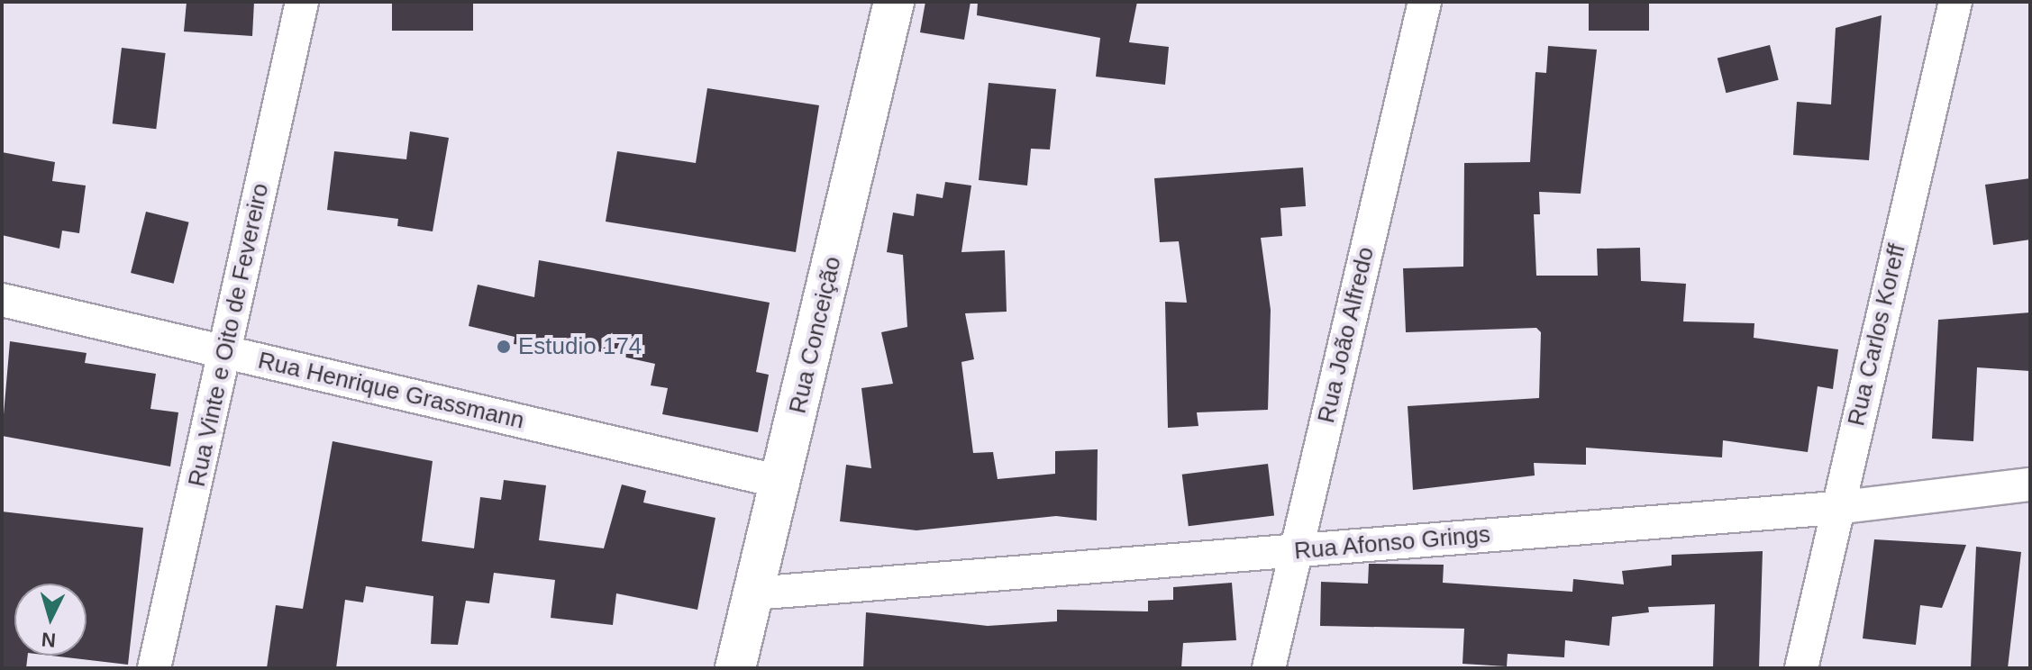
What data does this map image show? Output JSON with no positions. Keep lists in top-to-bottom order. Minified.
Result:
{"streets":{"main road":["Rua Conceição"],"street":["Rua Vinte e Oito de Fevereiro","Rua João Alfredo","Rua Carlos Koreff","Rua Henrique Grassmann","Rua Afonso Grings"]},"crossings":[["Rua Vinte e Oito de Fevereiro","Rua Henrique Grassmann"],["Rua Conceição","Rua Henrique Grassmann"],["Rua Conceição","Rua Afonso Grings"],["Rua João Alfredo","Rua Afonso Grings"],["Rua Carlos Koreff","Rua Afonso Grings"]],"places":["Estudio 174"],"north":"bottom"}
